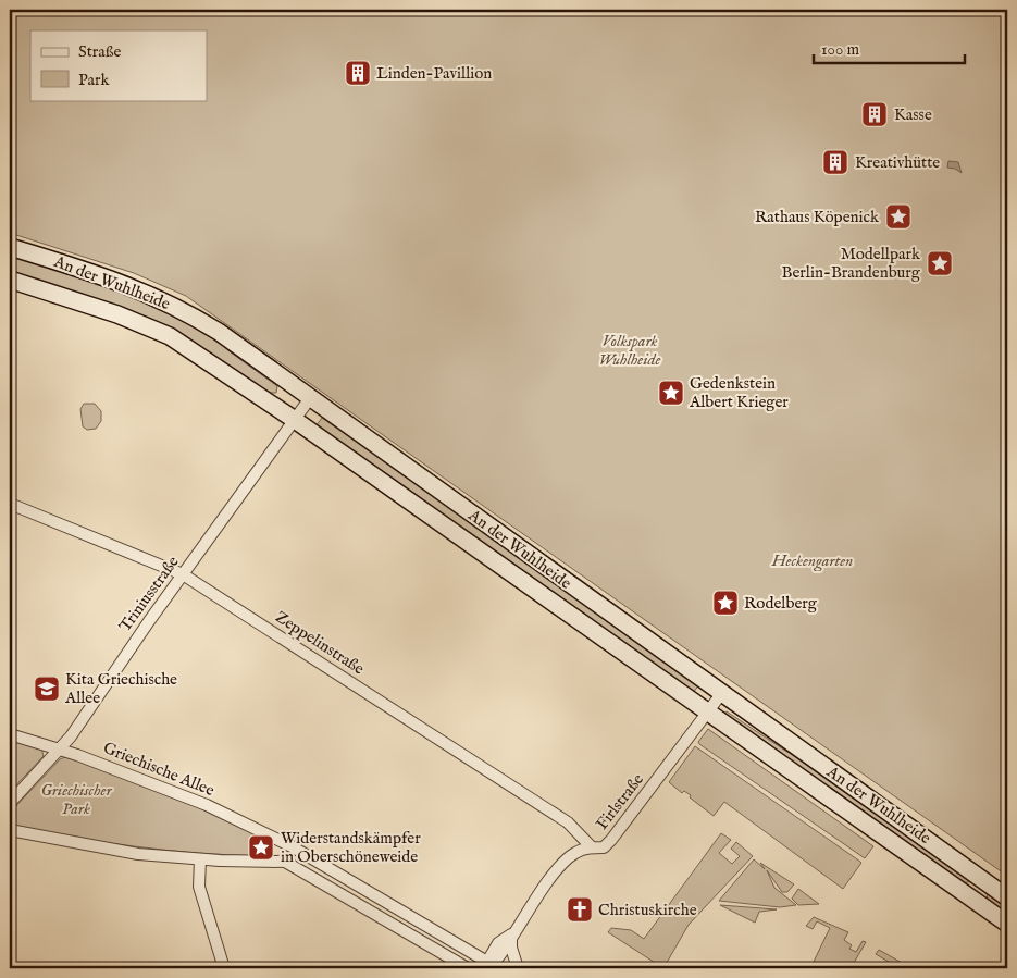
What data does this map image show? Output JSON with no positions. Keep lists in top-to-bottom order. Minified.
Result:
{"streets":{"main road":["An der Wuhlheide"],"street":["Triniusstraße","Zeppelinstraße","Griechische Allee","Firlstraße"]},"crossings":[["An der Wuhlheide","Triniusstraße"],["An der Wuhlheide","Firlstraße"],["Triniusstraße","Zeppelinstraße"],["Triniusstraße","Griechische Allee"],["Zeppelinstraße","Firlstraße"],["Griechische Allee","Firlstraße"]],"parks":["Volkspark Wuhlheide","Heckengarten","Griechischer Park"],"places":{"building":["Linden-Pavillion","Kasse","Kreativhütte"],"place":["Rathaus Köpenick","Modellpark Berlin-Brandenburg","Gedenkstein Albert Krieger","Rodelberg","Widerstandskämpfer in Oberschöneweide"],"school or university":["Kita Griechische Allee"],"church":["Christuskirche"]},"legend":["Straße","Park"],"scale_bar":"100 m"}
